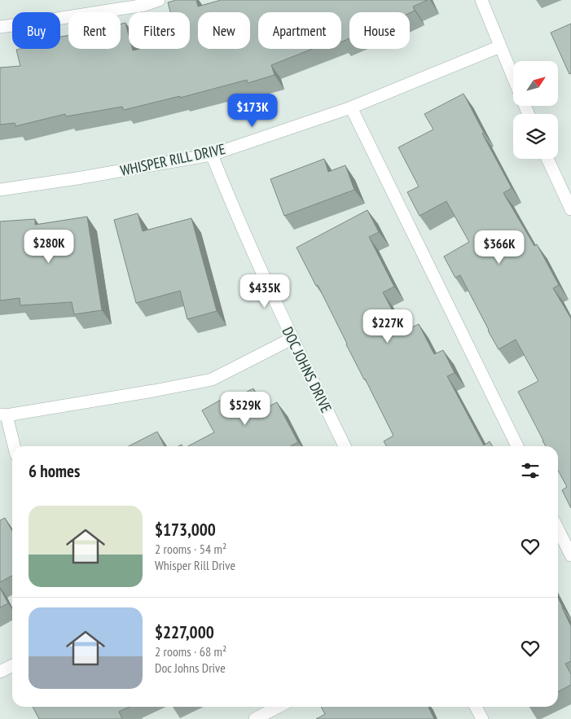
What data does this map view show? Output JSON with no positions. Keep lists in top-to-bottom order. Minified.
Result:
{"streets":{"street":["WHISPER RILL DRIVE","DOC JOHNS DRIVE"]},"crossings":[["WHISPER RILL DRIVE","DOC JOHNS DRIVE"]],"north":"top right","page":{"chip":["Buy","Rent","Filters","New","Apartment","House"],"price":["$173K","$280K","$366K","$435K","$227K","$529K"],"heading":"6 homes","list":[{"name":"$173,000","note":"2 rooms · 54 m² · Whisper Rill Drive"},{"name":"$227,000","note":"2 rooms · 68 m² · Doc Johns Drive"}]}}
